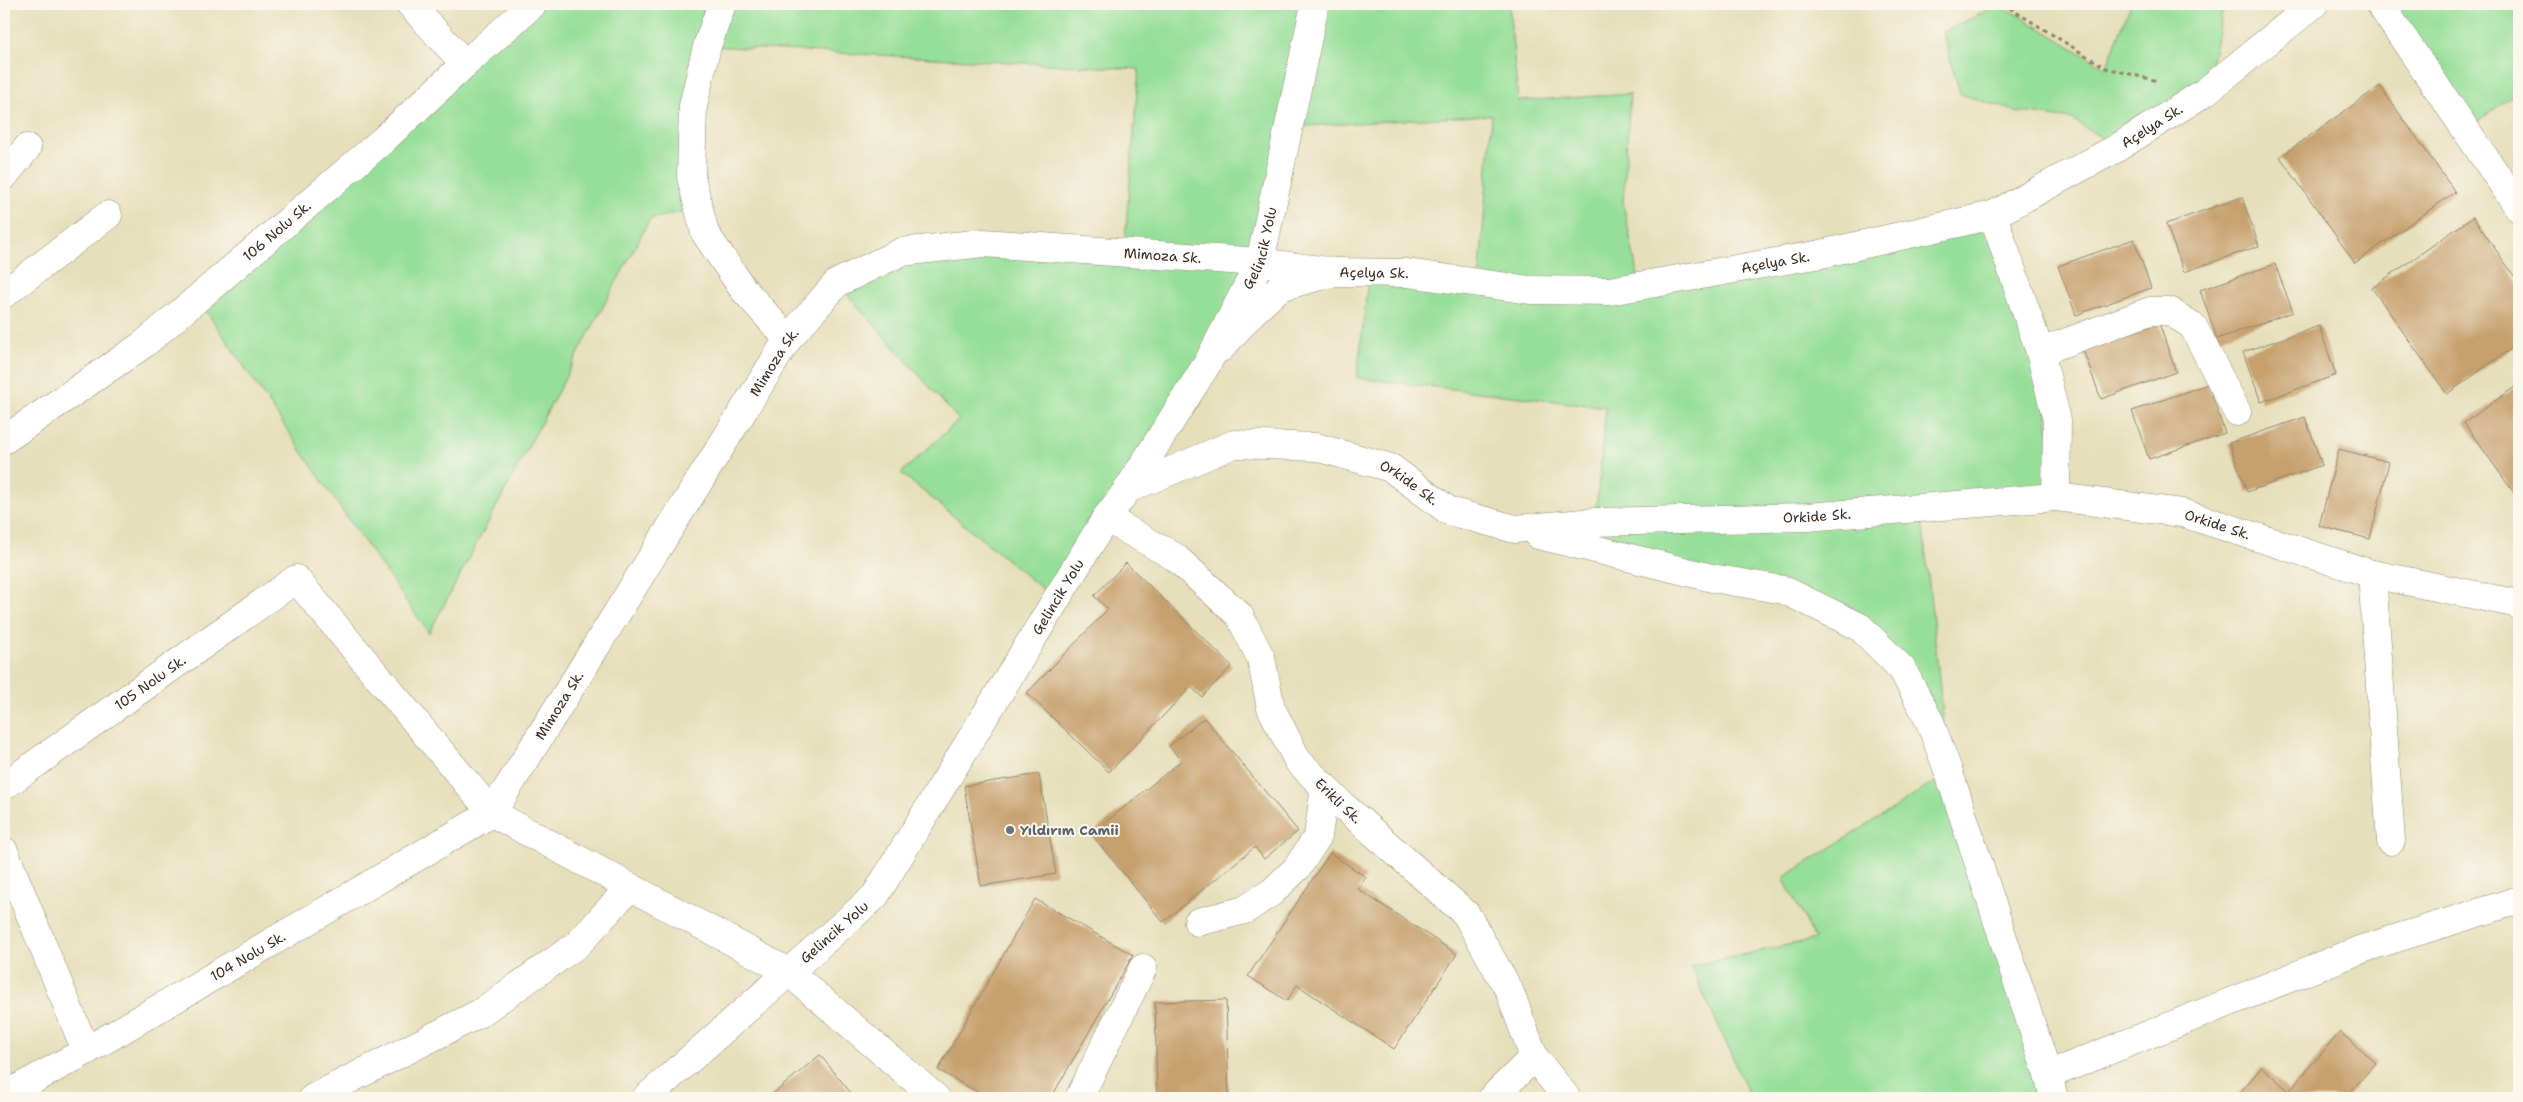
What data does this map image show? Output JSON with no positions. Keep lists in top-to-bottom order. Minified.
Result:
{"streets":{"street":["Açelya Sk.","106 Nolu Sk.","Gelincik Yolu","Mimoza Sk.","Orkide Sk.","105 Nolu Sk.","Erikli Sk.","104 Nolu Sk."]},"crossings":[["Açelya Sk.","Gelincik Yolu"],["Açelya Sk.","Mimoza Sk."],["Gelincik Yolu","Mimoza Sk."],["Gelincik Yolu","Orkide Sk."],["Gelincik Yolu","Erikli Sk."],["Mimoza Sk.","105 Nolu Sk."],["Mimoza Sk.","104 Nolu Sk."],["105 Nolu Sk.","104 Nolu Sk."]],"places":["Yıldırım Camii"]}
